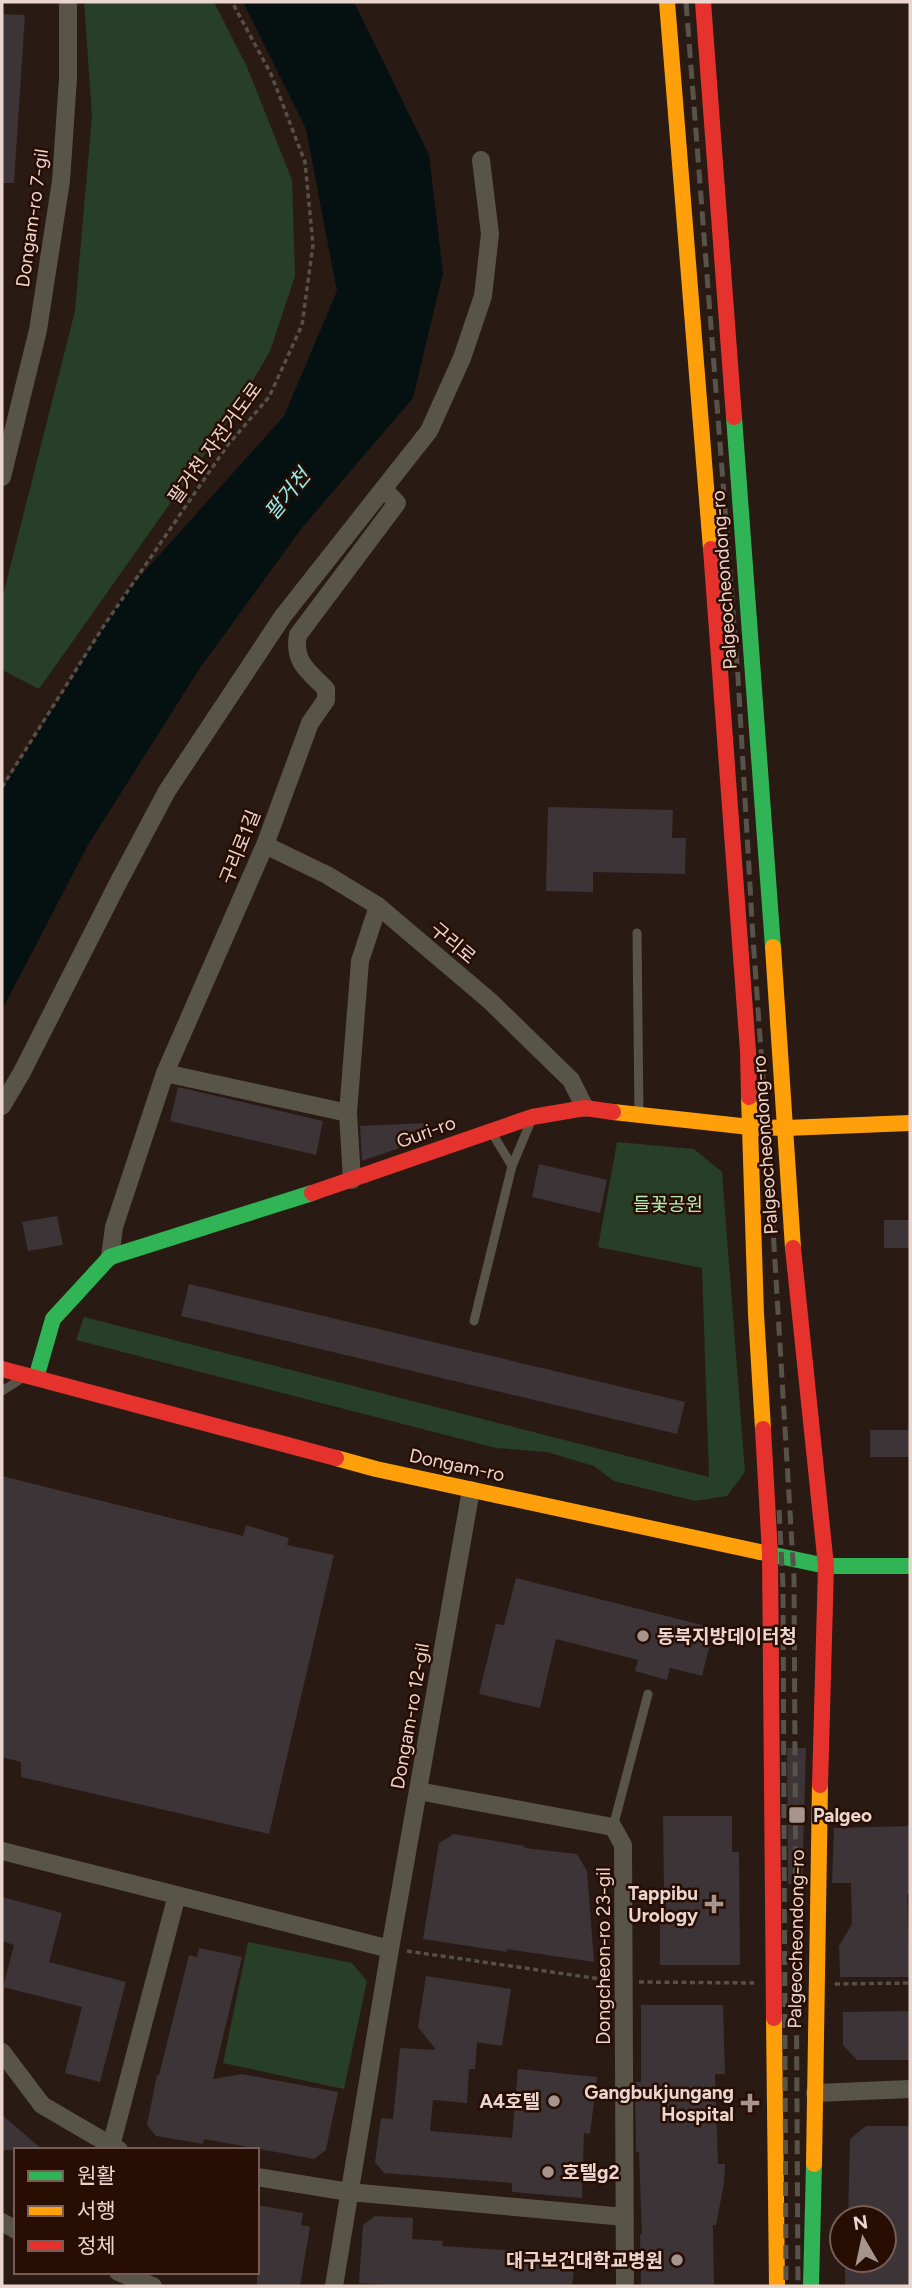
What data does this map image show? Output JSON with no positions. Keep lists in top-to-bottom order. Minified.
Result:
{"streets":{"main road":["Palgeocheondong-ro","Guri-ro","Dongam-ro"],"street":["Dongam-ro 7-gil","구리로1길","구리로","Dongam-ro 12-gil","Dongcheon-ro 23-gil"],"path":["팔거천 자전거도로"]},"crossings":[["Palgeocheondong-ro","Guri-ro"],["Palgeocheondong-ro","Dongam-ro"],["구리로1길","구리로"],["구리로1길","Guri-ro"],["구리로","Guri-ro"],["Dongam-ro","Dongam-ro 12-gil"]],"water":["팔거천"],"parks":["들꽃공원"],"places":{"other":["동북지방데이터청","A4호텔","호텔g2","대구보건대학교병원"],"transit":["Palgeo"],"health":["Tappibu Urology","Gangbukjungang Hospital"]},"legend":["원활","서행","정체"],"north":"top"}
